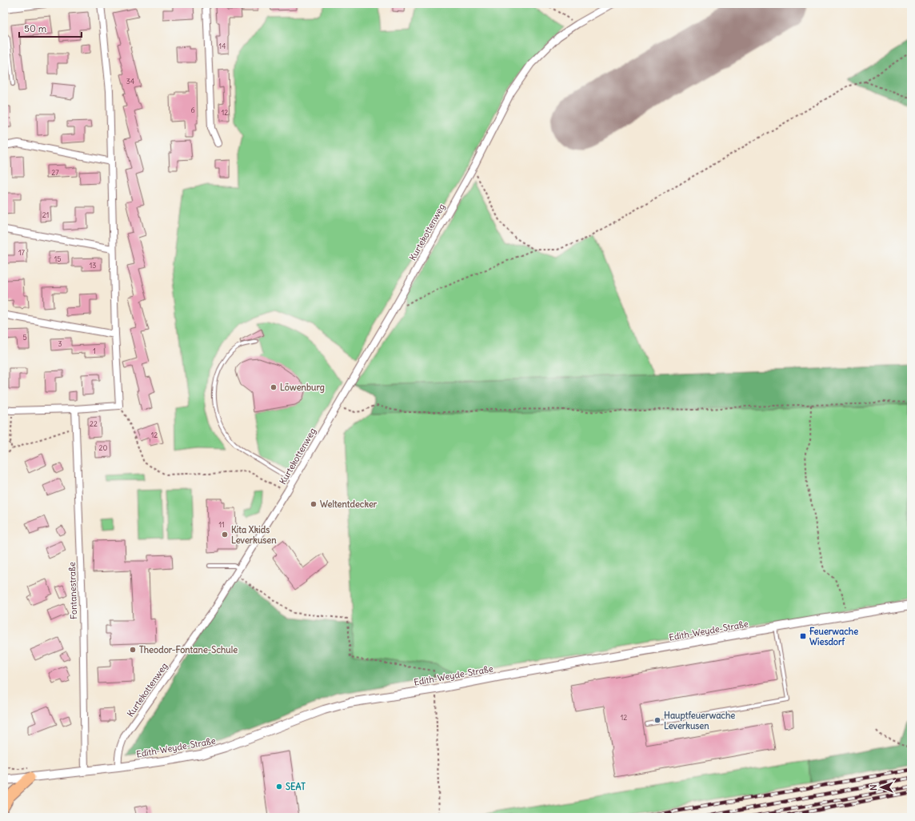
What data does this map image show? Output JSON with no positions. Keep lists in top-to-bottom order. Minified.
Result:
{"streets":{"street":["Kurtekottenweg","Fontanestraße","Edith-Weyde-Straße"]},"crossings":[["Kurtekottenweg","Edith-Weyde-Straße"],["Fontanestraße","Edith-Weyde-Straße"]],"places":{"other":["Löwenburg","Weltentdecker","Kita Xkids Leverkusen","Theodor-Fontane-Schule","Hauptfeuerwache Leverkusen","SEAT"],"transit":["Feuerwache Wiesdorf"]},"house_numbers":["14","34","6","12","27","21","17","15","13","5","3","1","22","12","20","11","12"],"scale_bar":"50 m","north":"left"}
